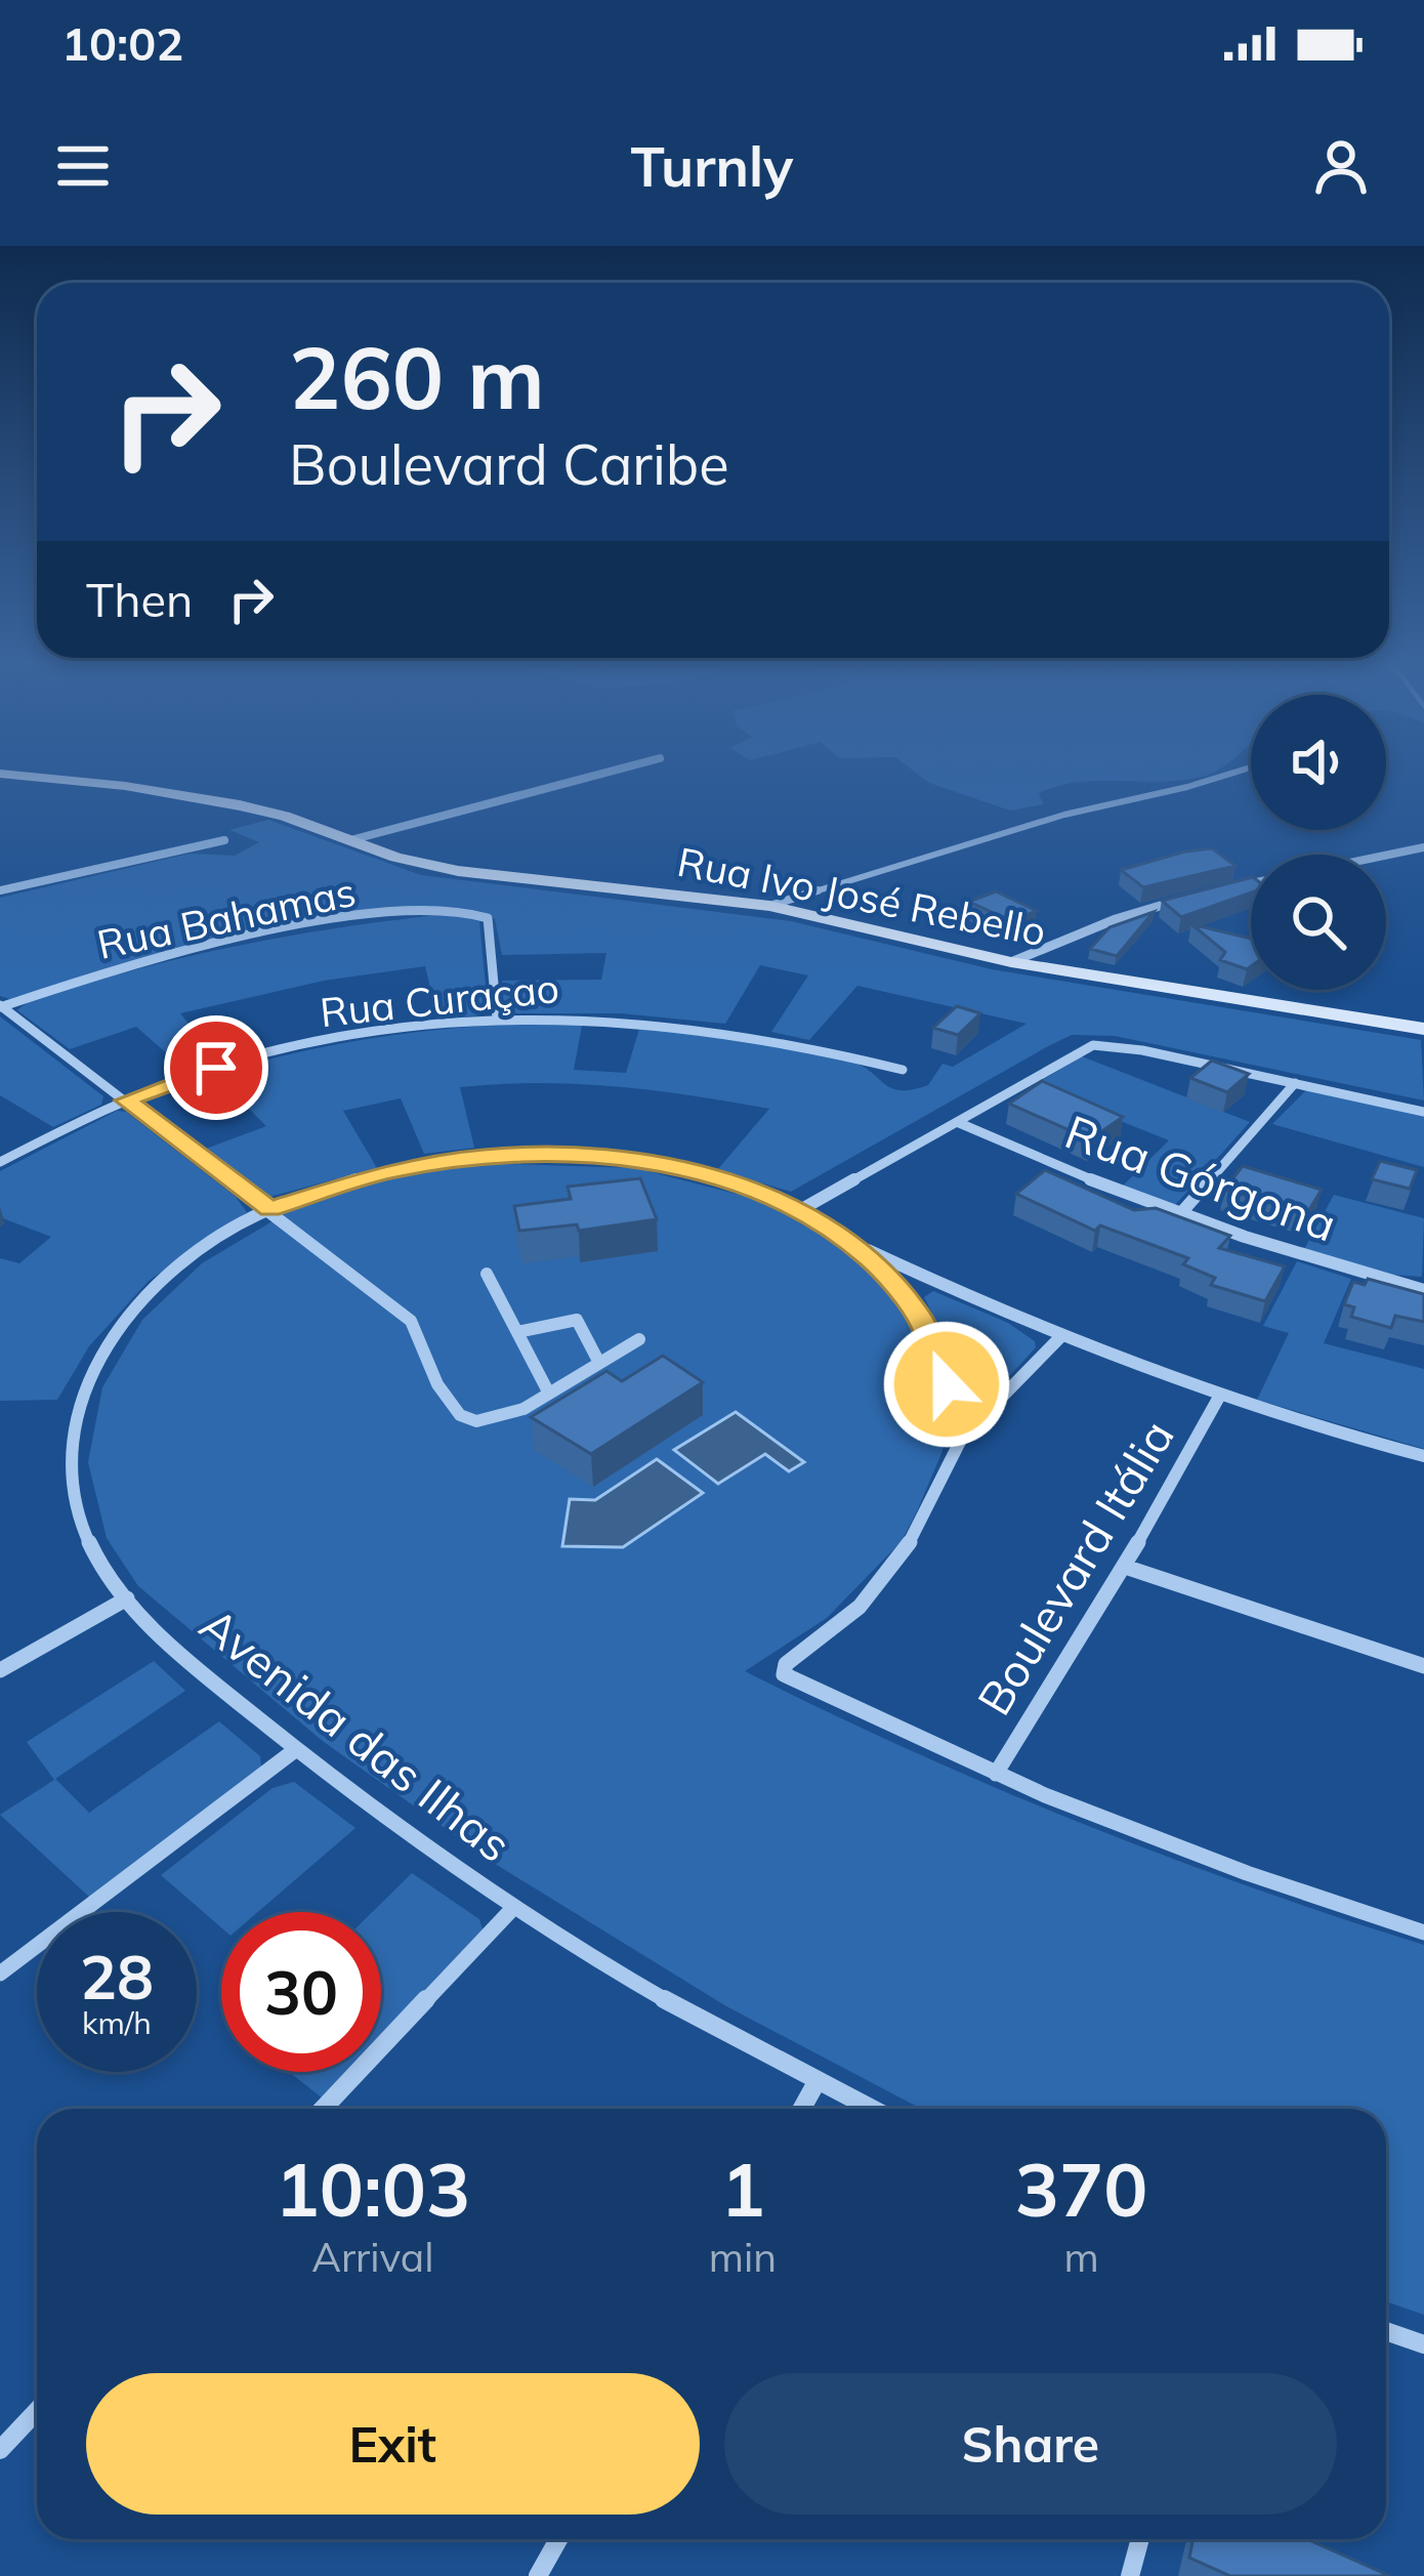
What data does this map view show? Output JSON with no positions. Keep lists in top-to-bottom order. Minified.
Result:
{"streets":{"street":["Rua Ivo José Rebello","Rua Bahamas","Rua Curaçao","Rua Górgona","Boulevard Itália","Avenida das Ilhas"]},"crossings":[["Rua Bahamas","Rua Curaçao"]],"page":{"status":"10:02","header":"Turnly","turn":["260 m","Boulevard Caribe"],"then":"Then","speed":"28 km/h","limit":"30","eta":["10:03","Arrival","1","min","370","m"],"buttons":["Exit","Share"]}}
